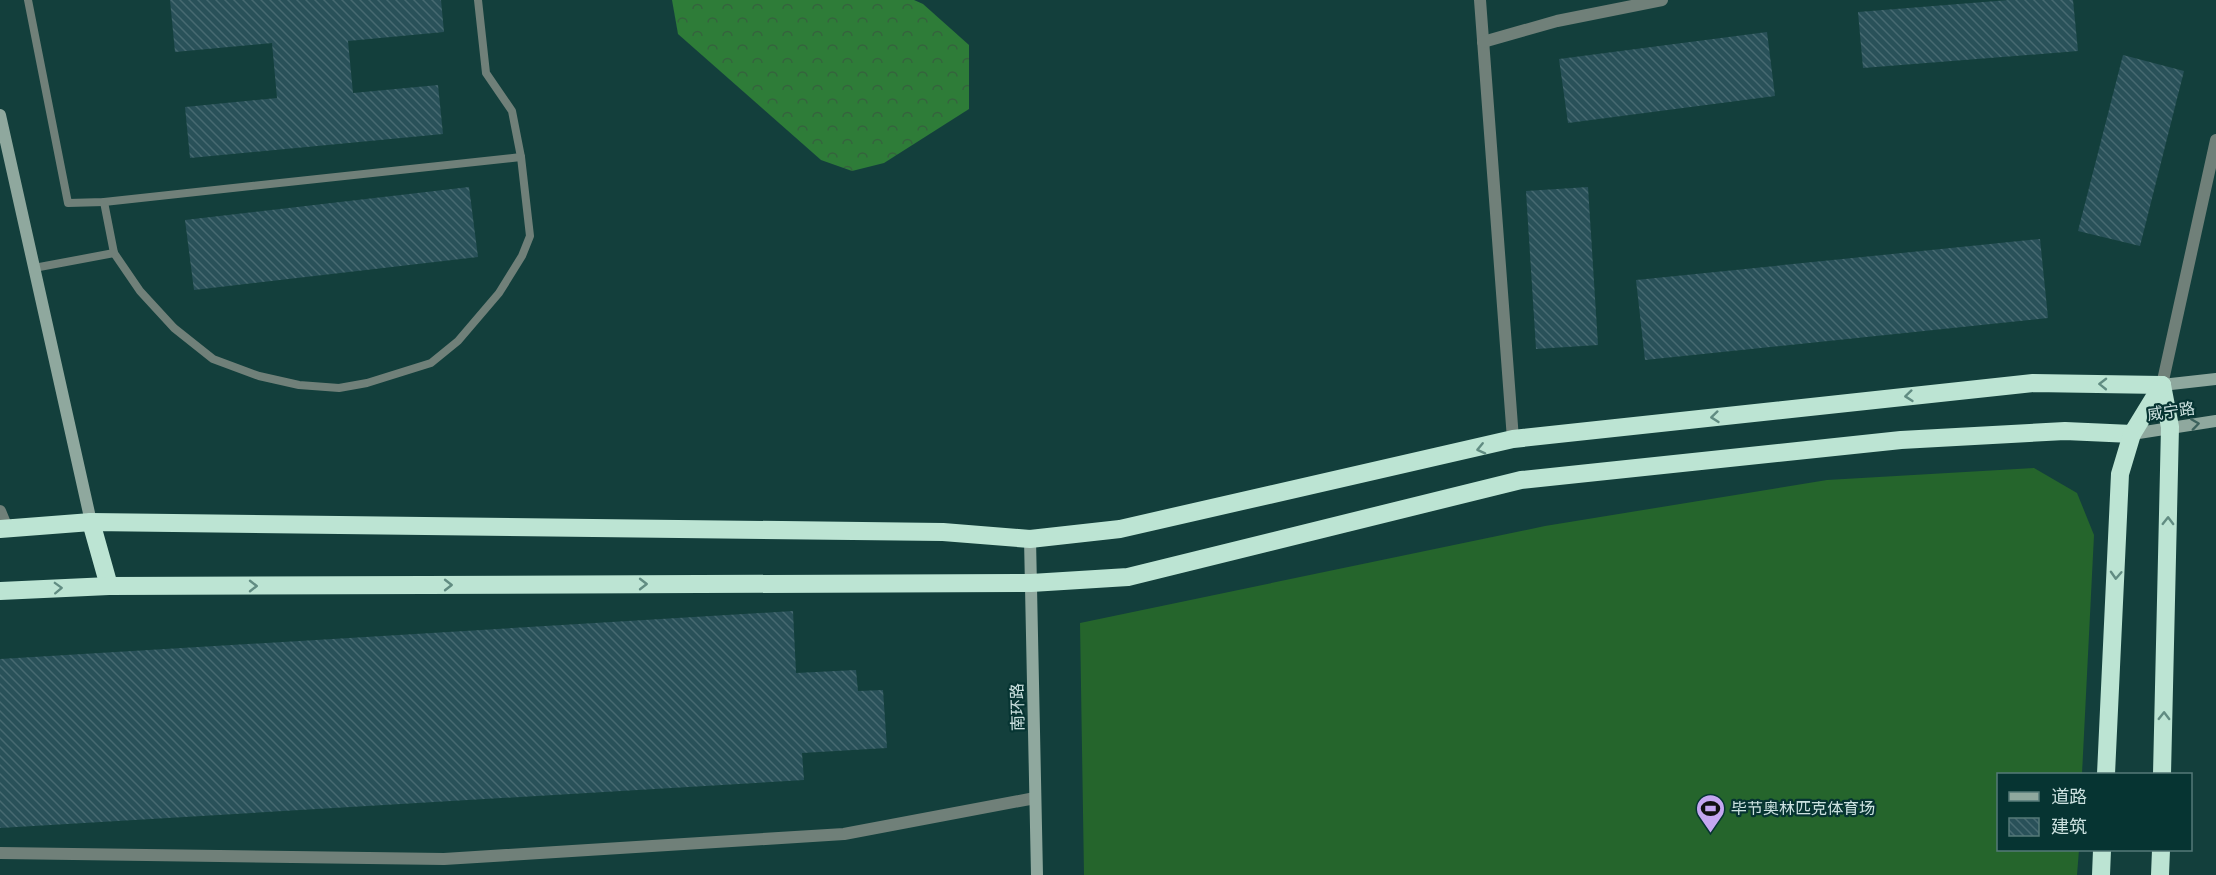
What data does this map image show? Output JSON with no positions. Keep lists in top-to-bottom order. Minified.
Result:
{"streets":{"main road":["威宁路","南环路"]},"places":{"sports":["毕节奥林匹克体育场"]},"legend":["道路","建筑"]}
